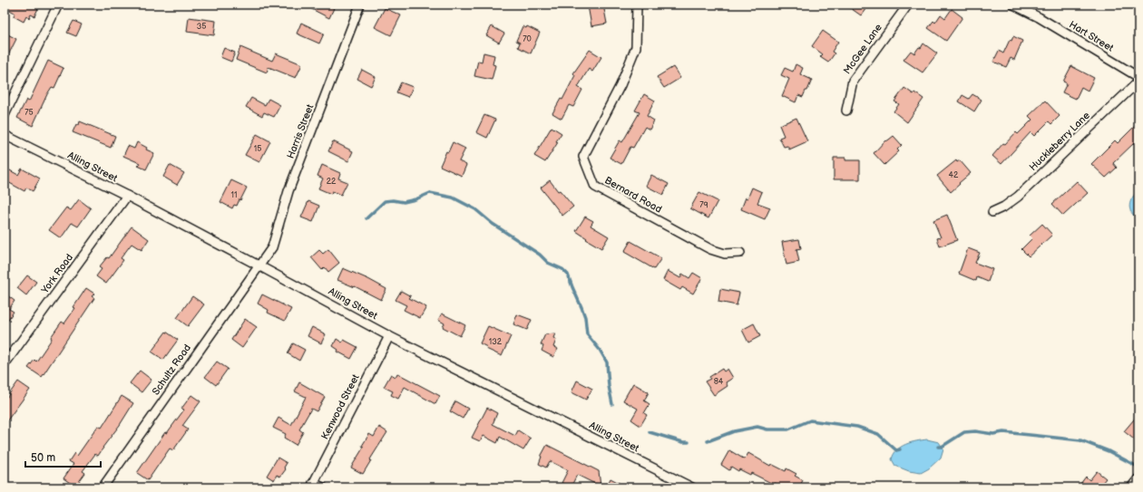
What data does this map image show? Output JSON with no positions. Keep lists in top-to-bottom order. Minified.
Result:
{"streets":{"street":["Hart Street","McGee Lane","Harris Street","Huckleberry Lane","Alling Street","Bernard Road","York Road","Schultz Road","Kenwood Street"]},"crossings":[["Harris Street","Alling Street"],["Harris Street","Schultz Road"],["Alling Street","York Road"],["Alling Street","Schultz Road"],["Alling Street","Kenwood Street"]],"house_numbers":["35","70","75","15","42","22","11","79","132","84"],"scale_bar":"50 m"}
